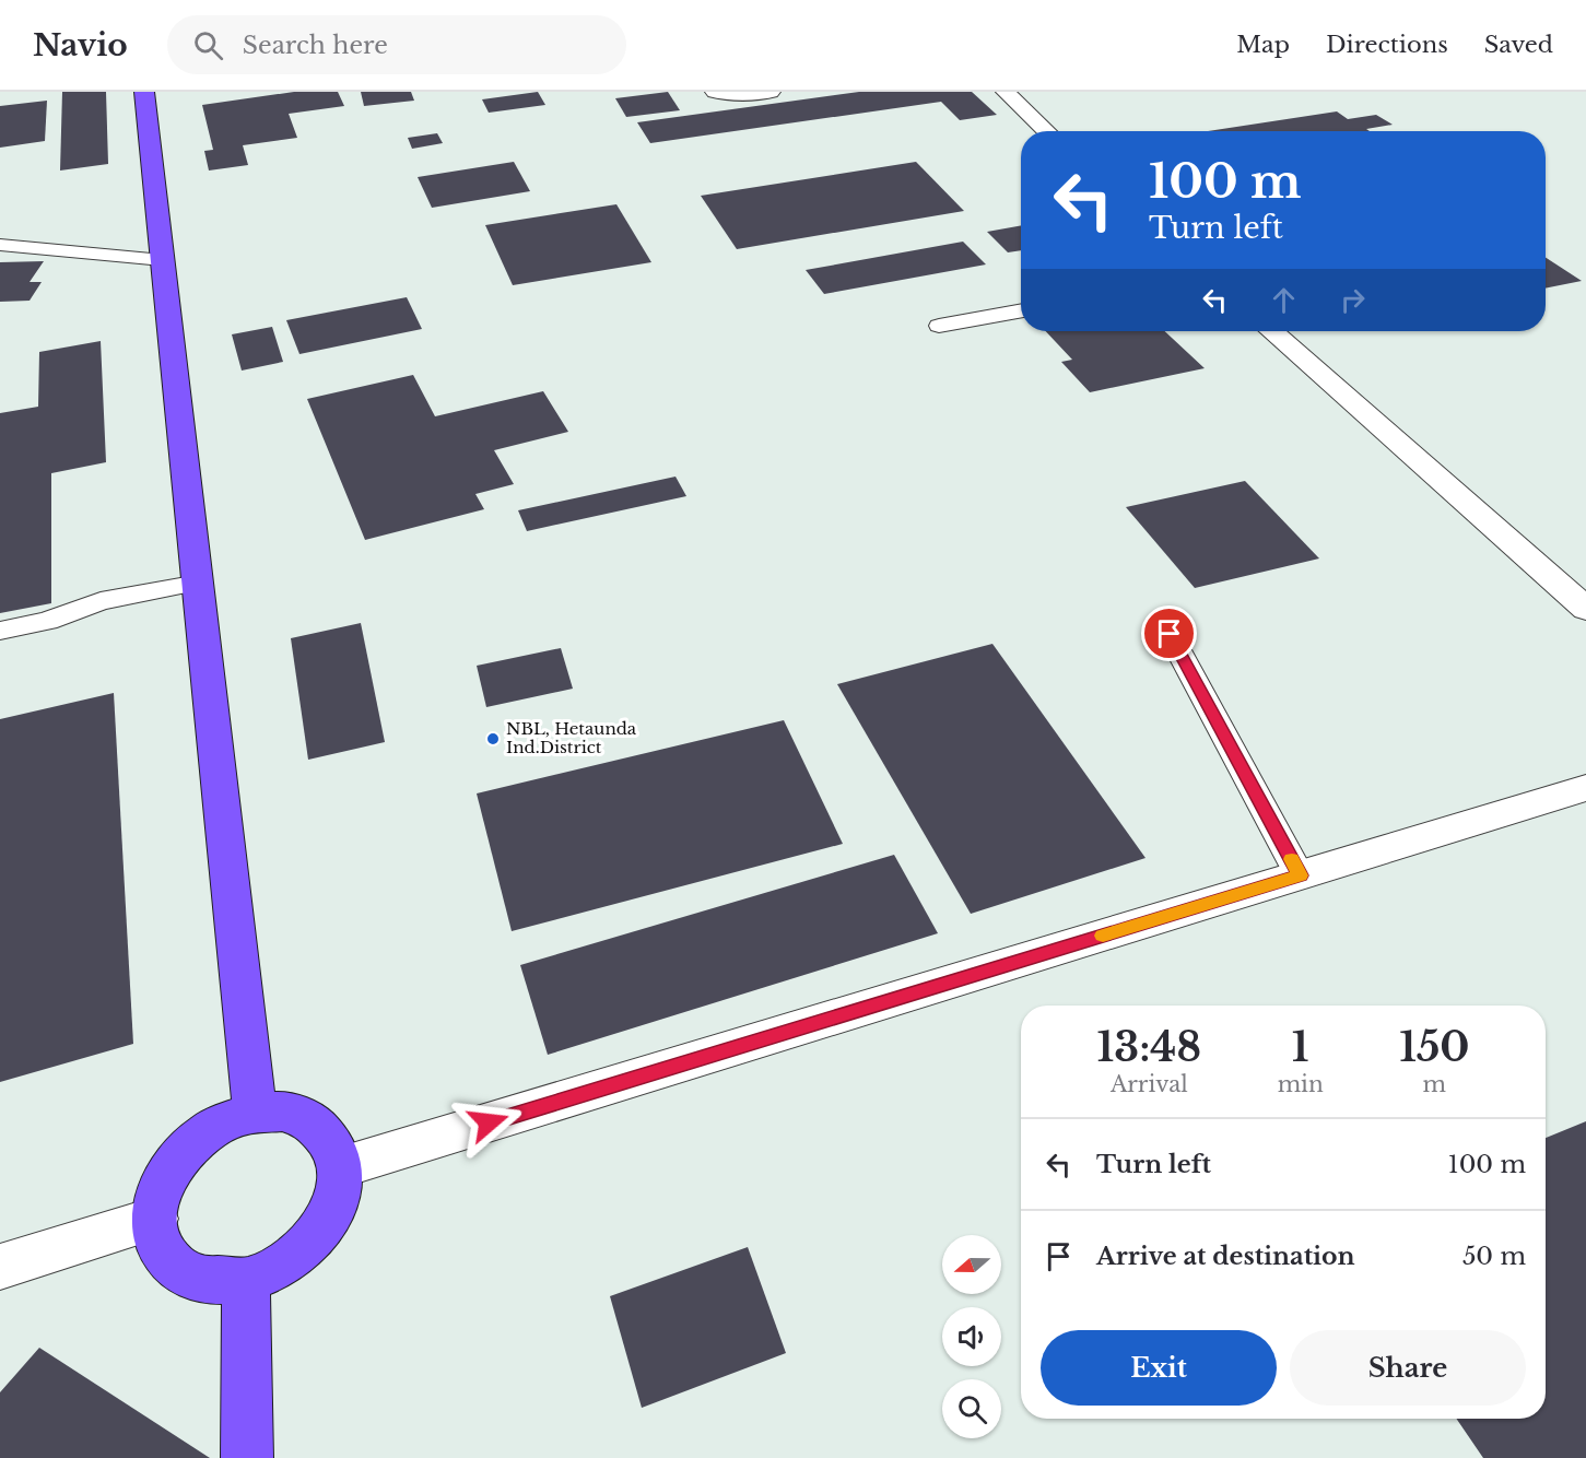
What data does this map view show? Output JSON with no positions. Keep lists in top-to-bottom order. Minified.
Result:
{"places":["NBL, Hetaunda Ind.District"],"north":"left","page":{"header":"Navio","search":"Search here","nav":["Map","Directions","Saved"],"turn":["100 m","Turn left"],"eta":["13:48","Arrival","1","min","150","m"],"list":[{"name":"Turn left","value":"100 m"},{"name":"Arrive at destination","value":"50 m"}],"buttons":["Exit","Share"]}}
